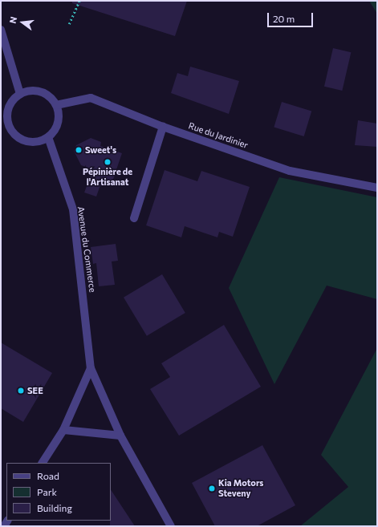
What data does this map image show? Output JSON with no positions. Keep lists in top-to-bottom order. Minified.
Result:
{"streets":{"street":["Rue du Jardinier","Avenue du Commerce"]},"crossings":[["Rue du Jardinier","Avenue du Commerce"]],"places":["Sweet's","Pépinière de l'Artisanat","SEE","Kia Motors Steveny"],"legend":["Road","Park","Building"],"scale_bar":"20 m","north":"left"}
